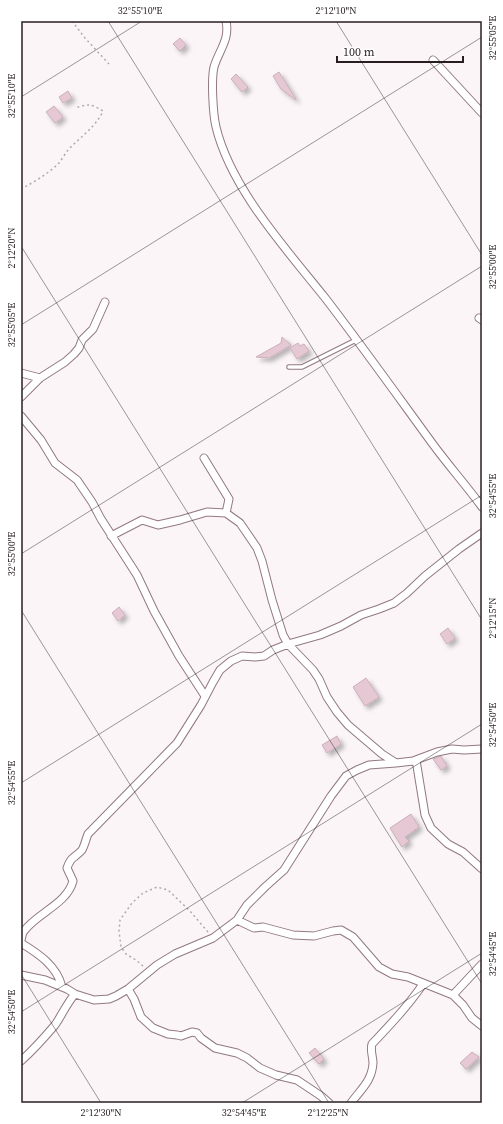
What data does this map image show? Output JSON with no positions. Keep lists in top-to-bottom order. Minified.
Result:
{"scale_bar":"100 m","coordinates":["32°55'10\"E","2°12'10\"N","32°55'05\"E","2°12'20\"N","32°55'00\"E","32°54'55\"E","2°12'15\"N","32°54'50\"E","32°54'45\"E","2°12'30\"N","2°12'25\"N"]}
